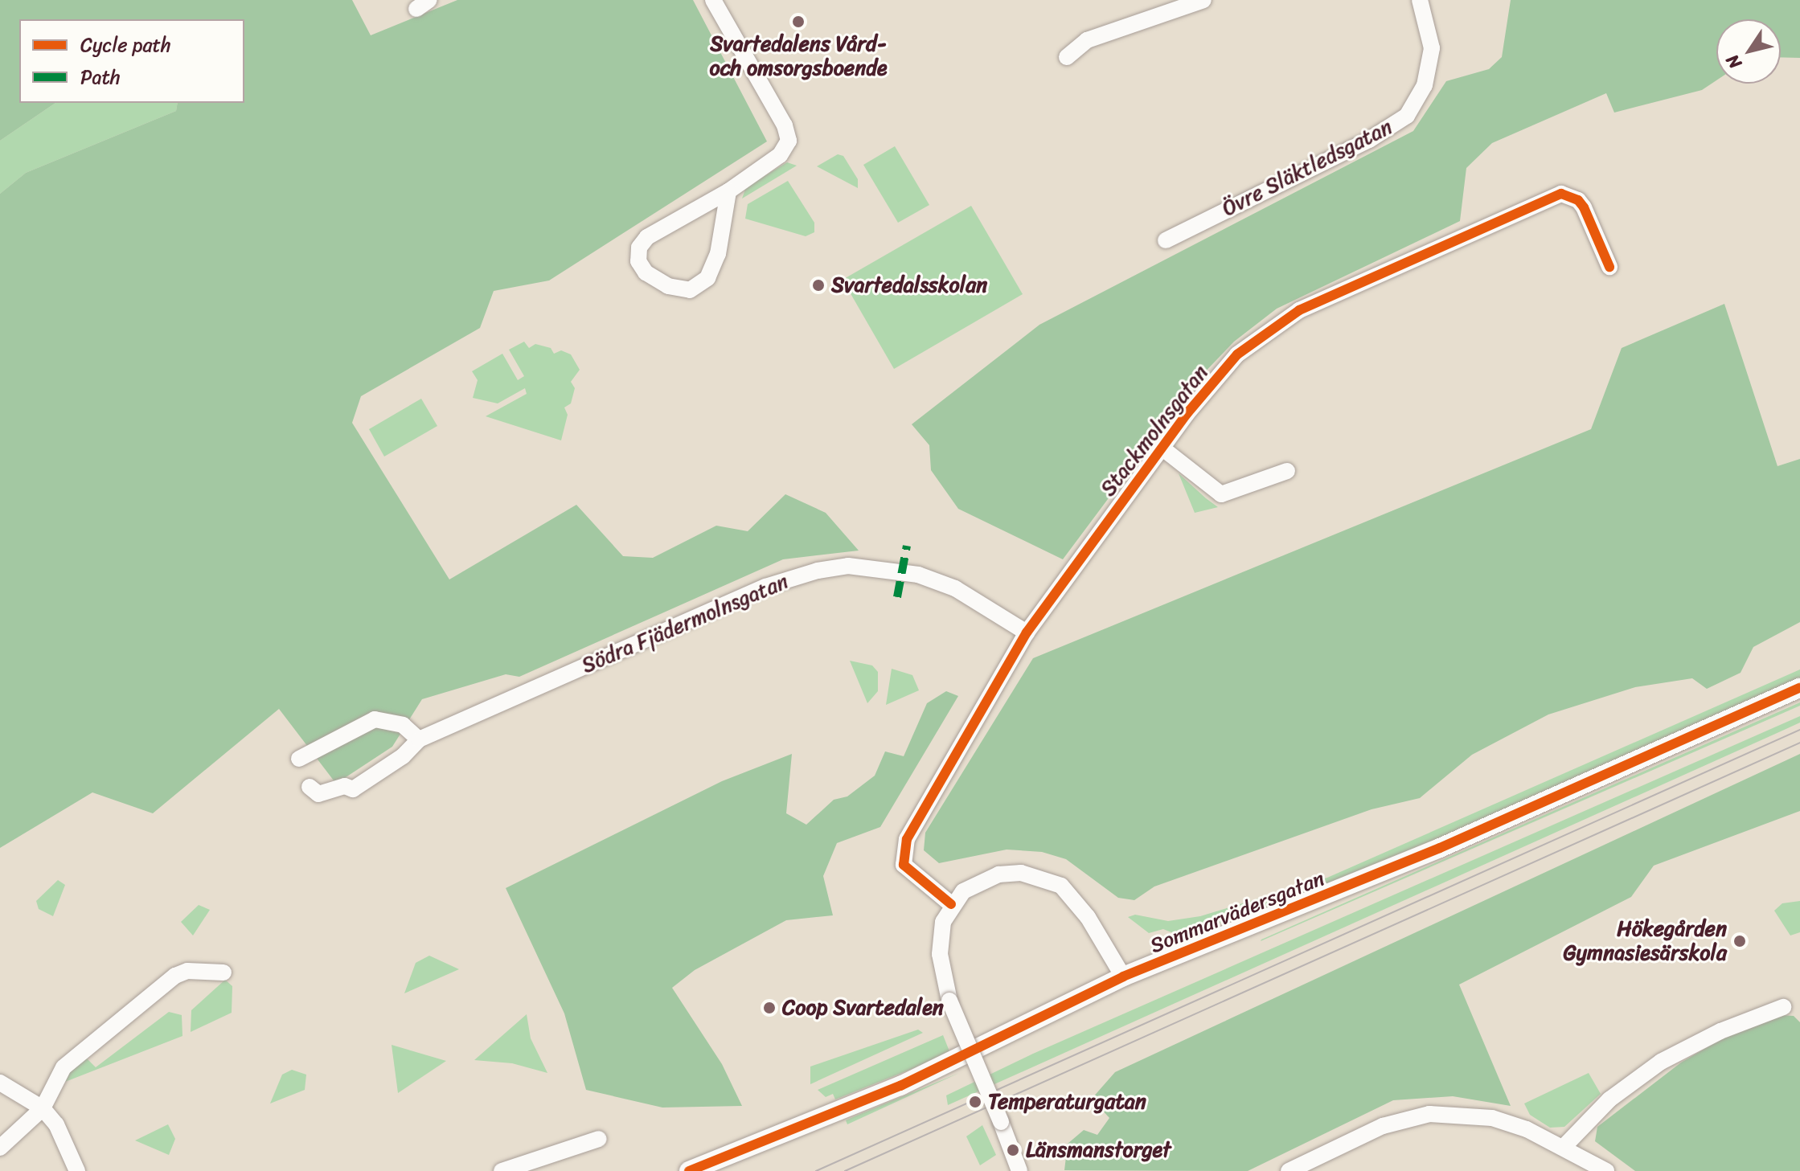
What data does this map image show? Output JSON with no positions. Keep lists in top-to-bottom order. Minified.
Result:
{"streets":{"street":["Övre Släktledsgatan","Stackmolnsgatan","Södra Fjädermolnsgatan","Sommarvädersgatan"]},"crossings":[["Stackmolnsgatan","Södra Fjädermolnsgatan"]],"places":["Svartedalens Vård- och omsorgsboende","Svartedalsskolan","Hökegården Gymnasiesärskola","Coop Svartedalen","Temperaturgatan","Länsmanstorget"],"legend":["Cycle path","Path"],"north":"bottom left"}
